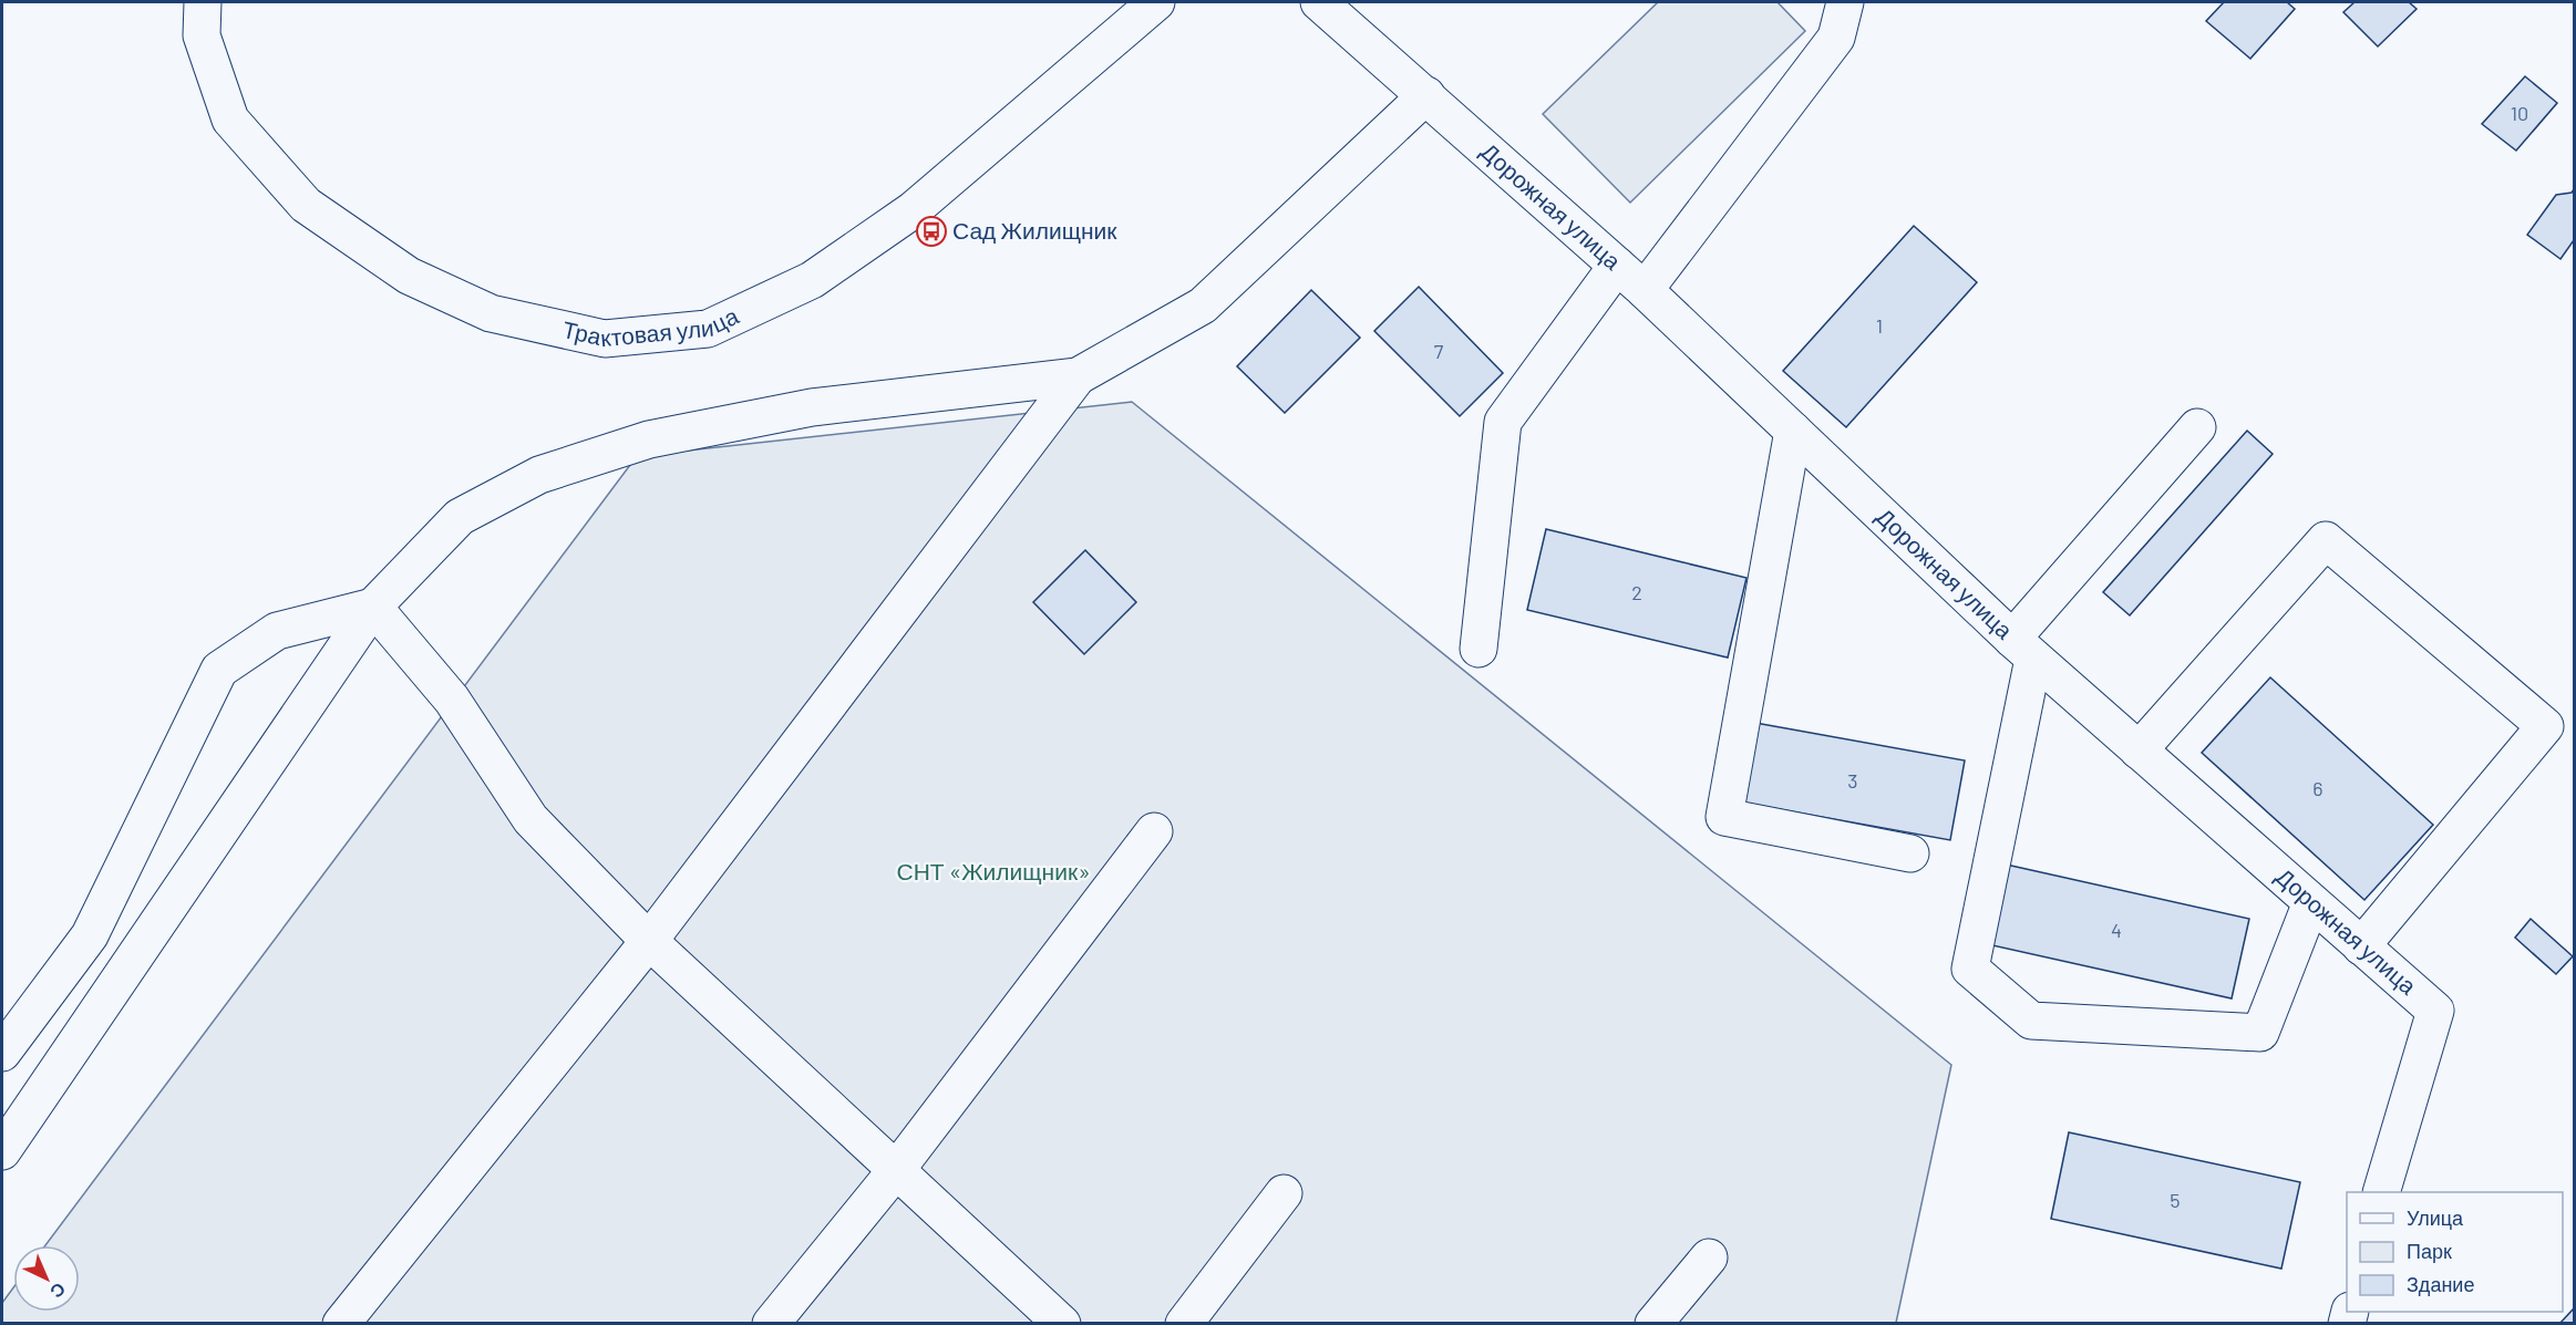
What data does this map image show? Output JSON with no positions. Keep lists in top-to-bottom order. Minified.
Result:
{"streets":{"street":["Дорожная улица","Трактовая улица"]},"parks":["СНТ «Жилищник»"],"places":{"bus stop":["Сад Жилищник"]},"house_numbers":["10","1","7","2","3","6","4","5"],"legend":["Улица","Парк","Здание"],"north":"bottom right"}
